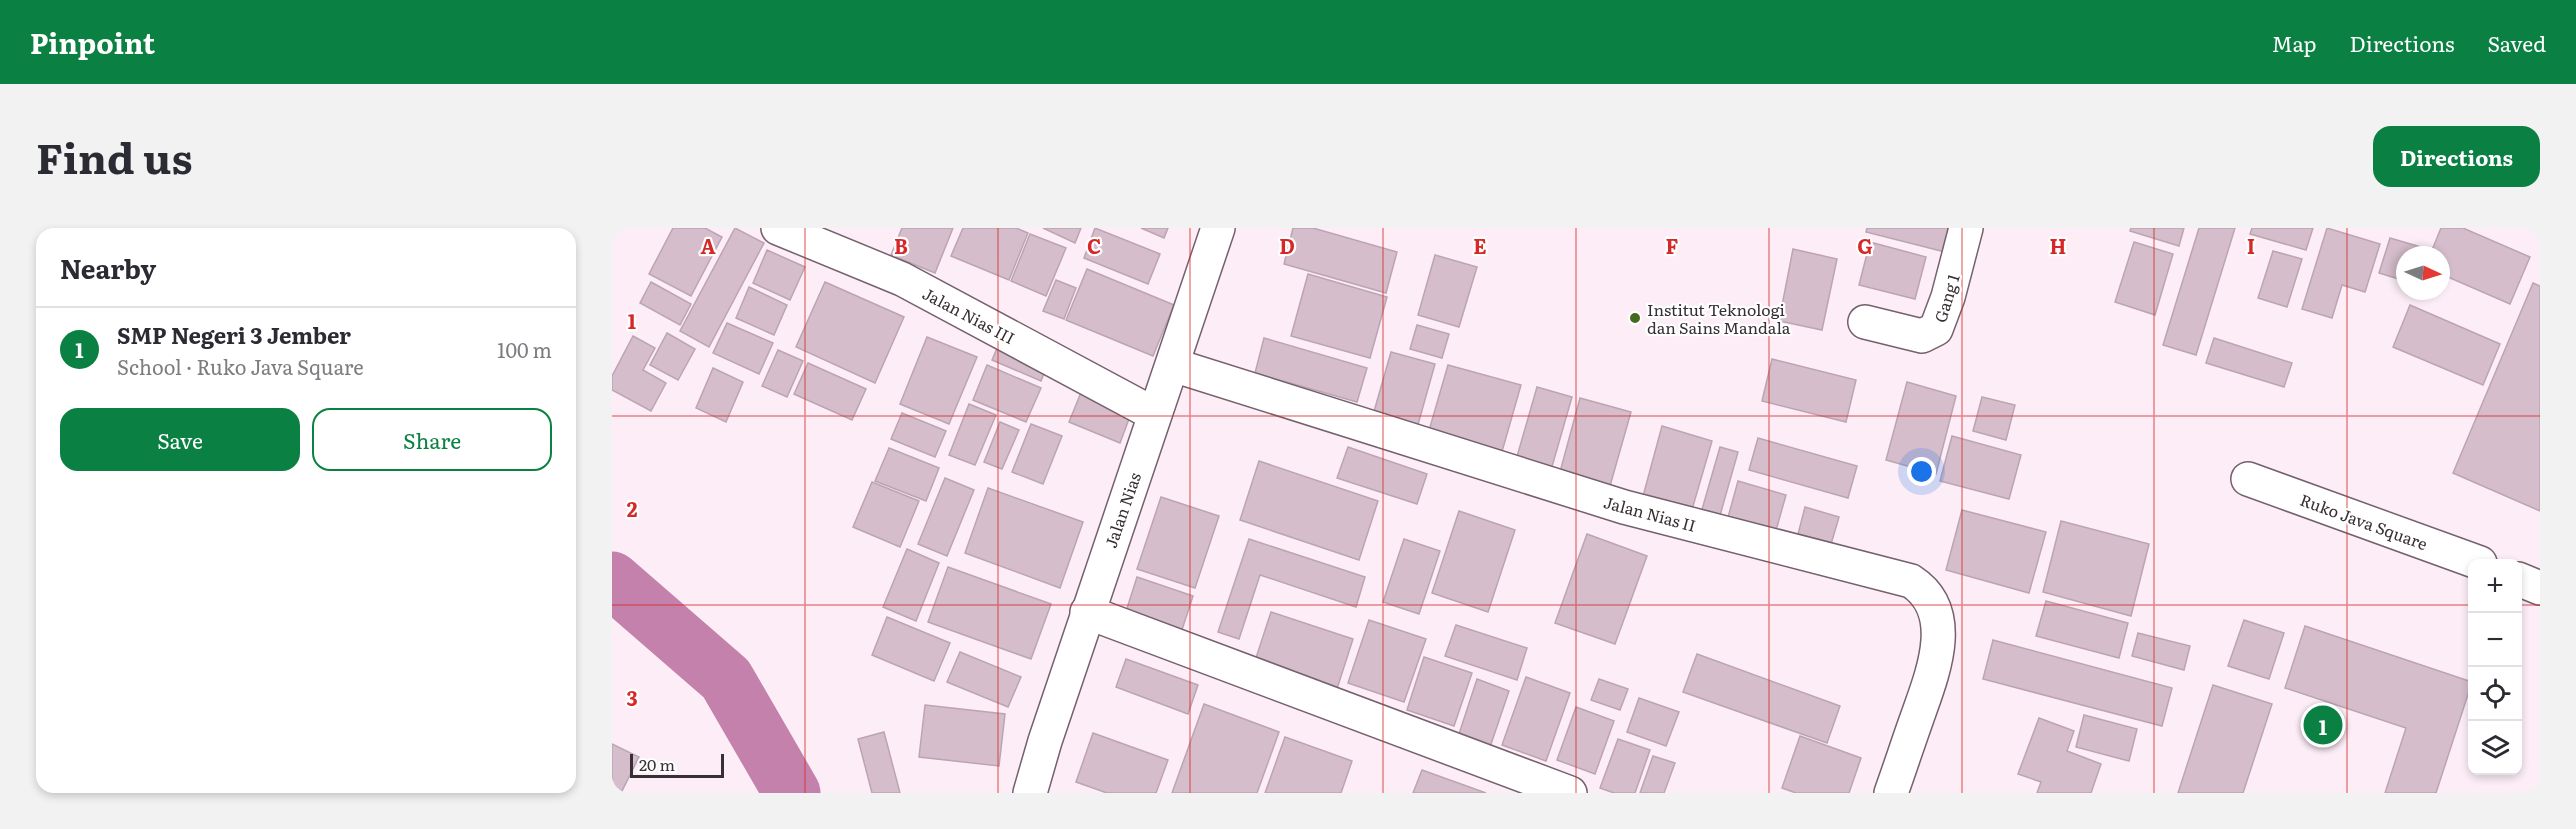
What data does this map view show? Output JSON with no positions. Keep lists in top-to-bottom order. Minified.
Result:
{"streets":{"street":["Gang 1","Jalan Nias III","Jalan Nias","Jalan Nias II","Ruko Java Square"]},"crossings":[["Jalan Nias III","Jalan Nias"],["Jalan Nias","Jalan Nias II"]],"places":["Institut Teknologi dan Sains Mandala"],"scale_bar":"20 m","north":"right","page":{"header":"Pinpoint","nav":["Map","Directions","Saved"],"title":"Find us","buttons":["Directions",["Save","Share"]],"heading":"Nearby","list":[{"mark":"1","name":"SMP Negeri 3 Jember","note":"School · Ruko Java Square","value":"100 m"}],"map_buttons":["+","−"],"pins":"1","scale":"20 m"},"grid":{"columns":["A","B","C","D","E","F","G","H","I"],"rows":["1","2","3"]}}
